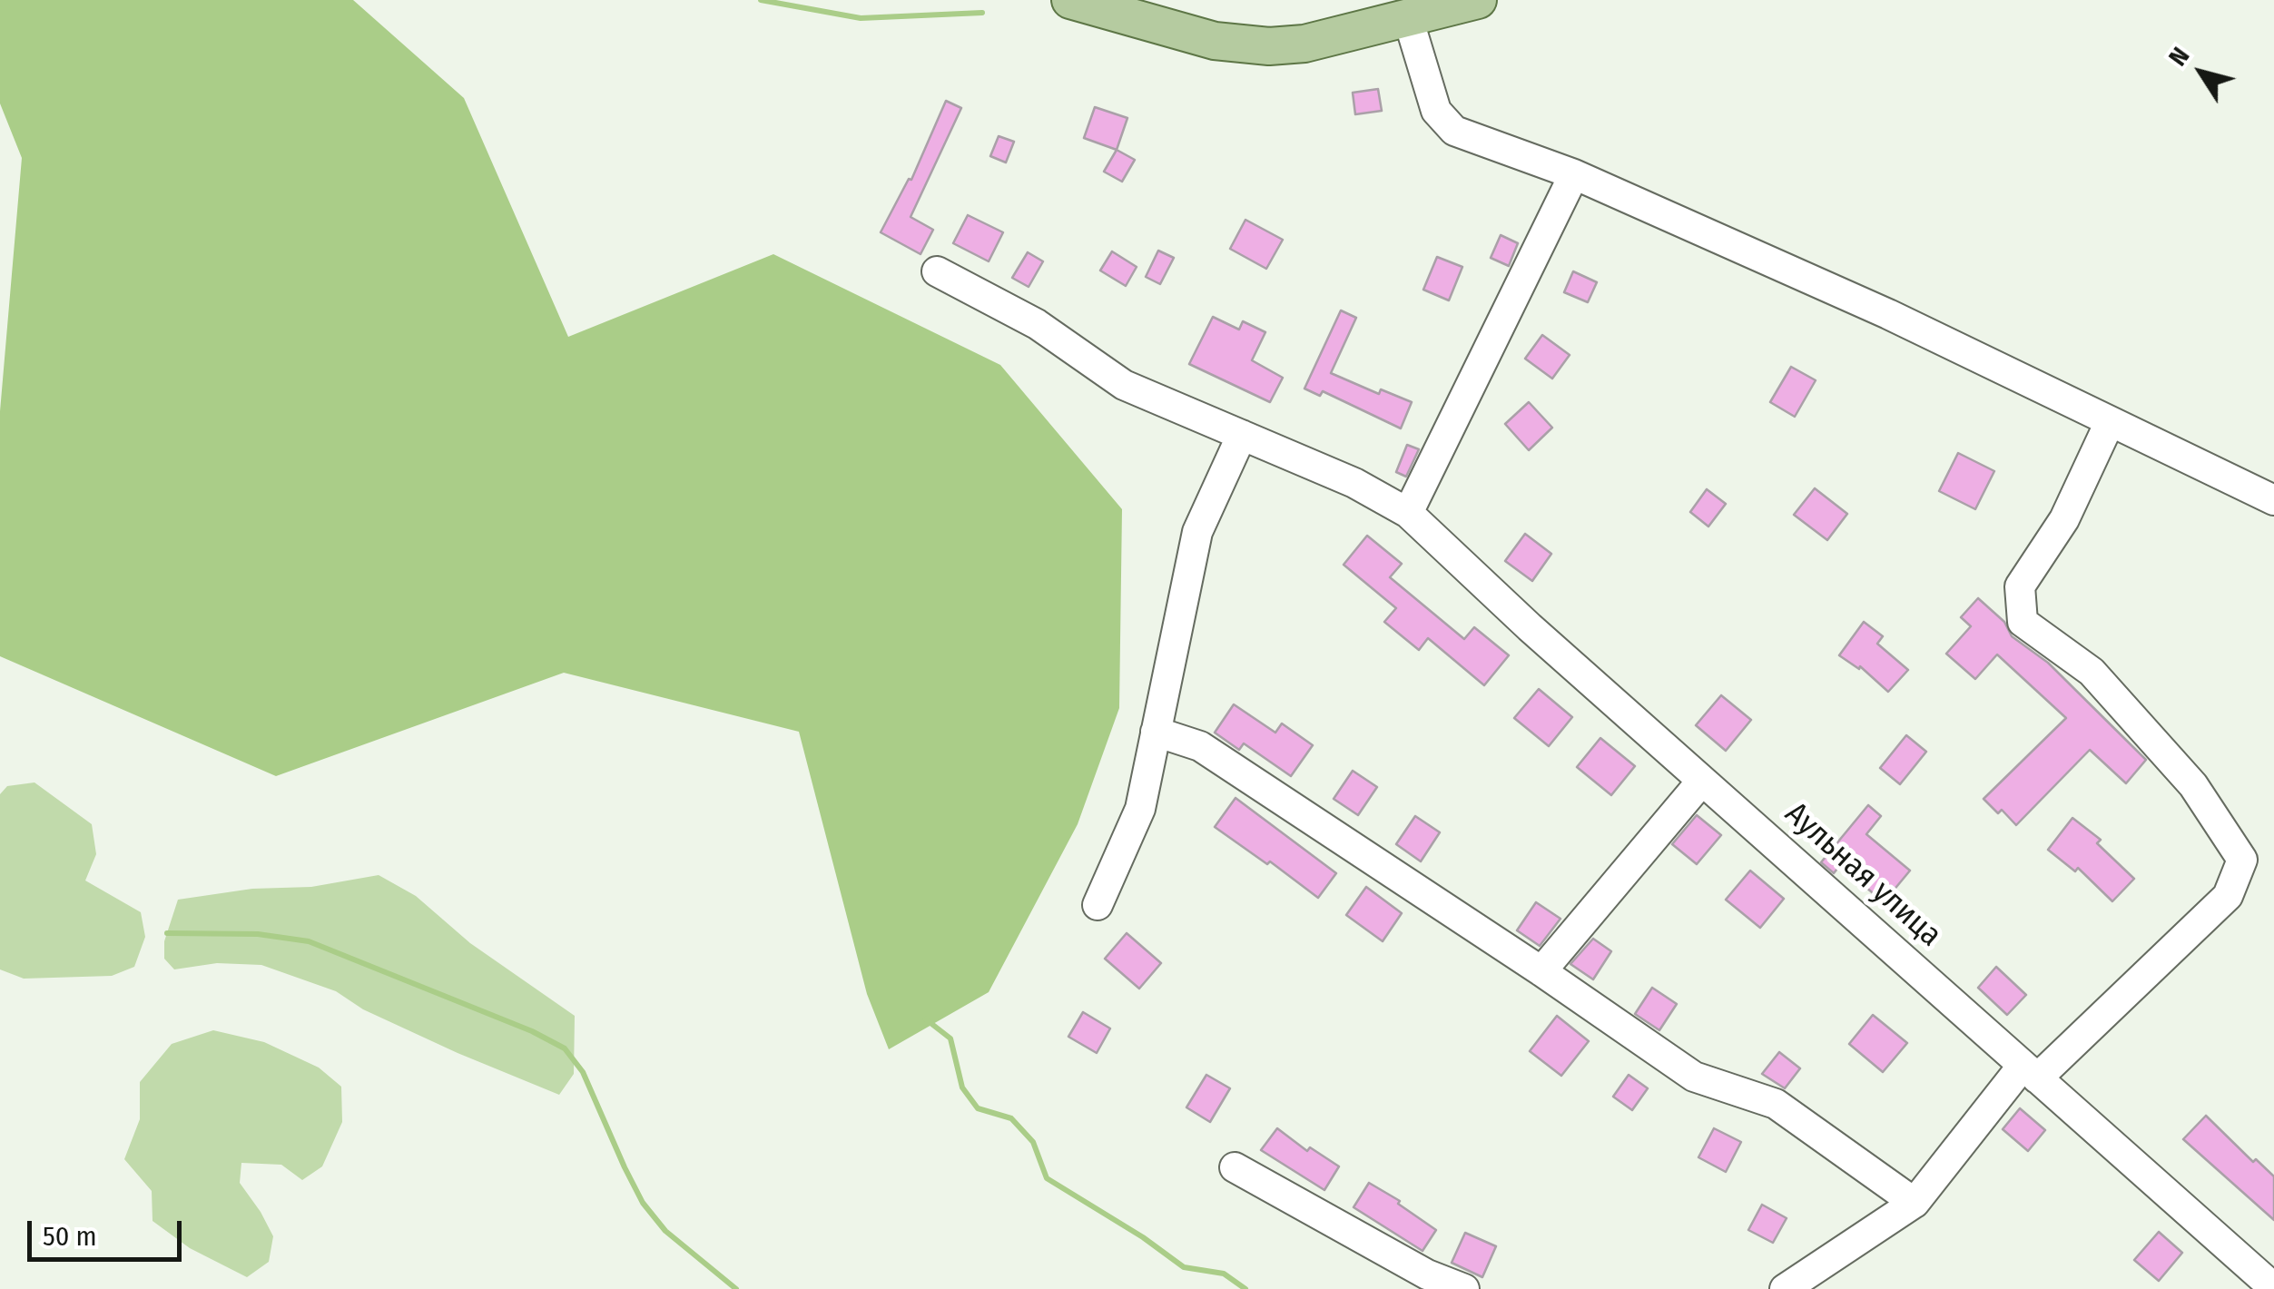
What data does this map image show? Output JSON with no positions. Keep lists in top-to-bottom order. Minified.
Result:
{"streets":{"street":["Аульная улица"]},"scale_bar":"50 m","north":"top left"}
